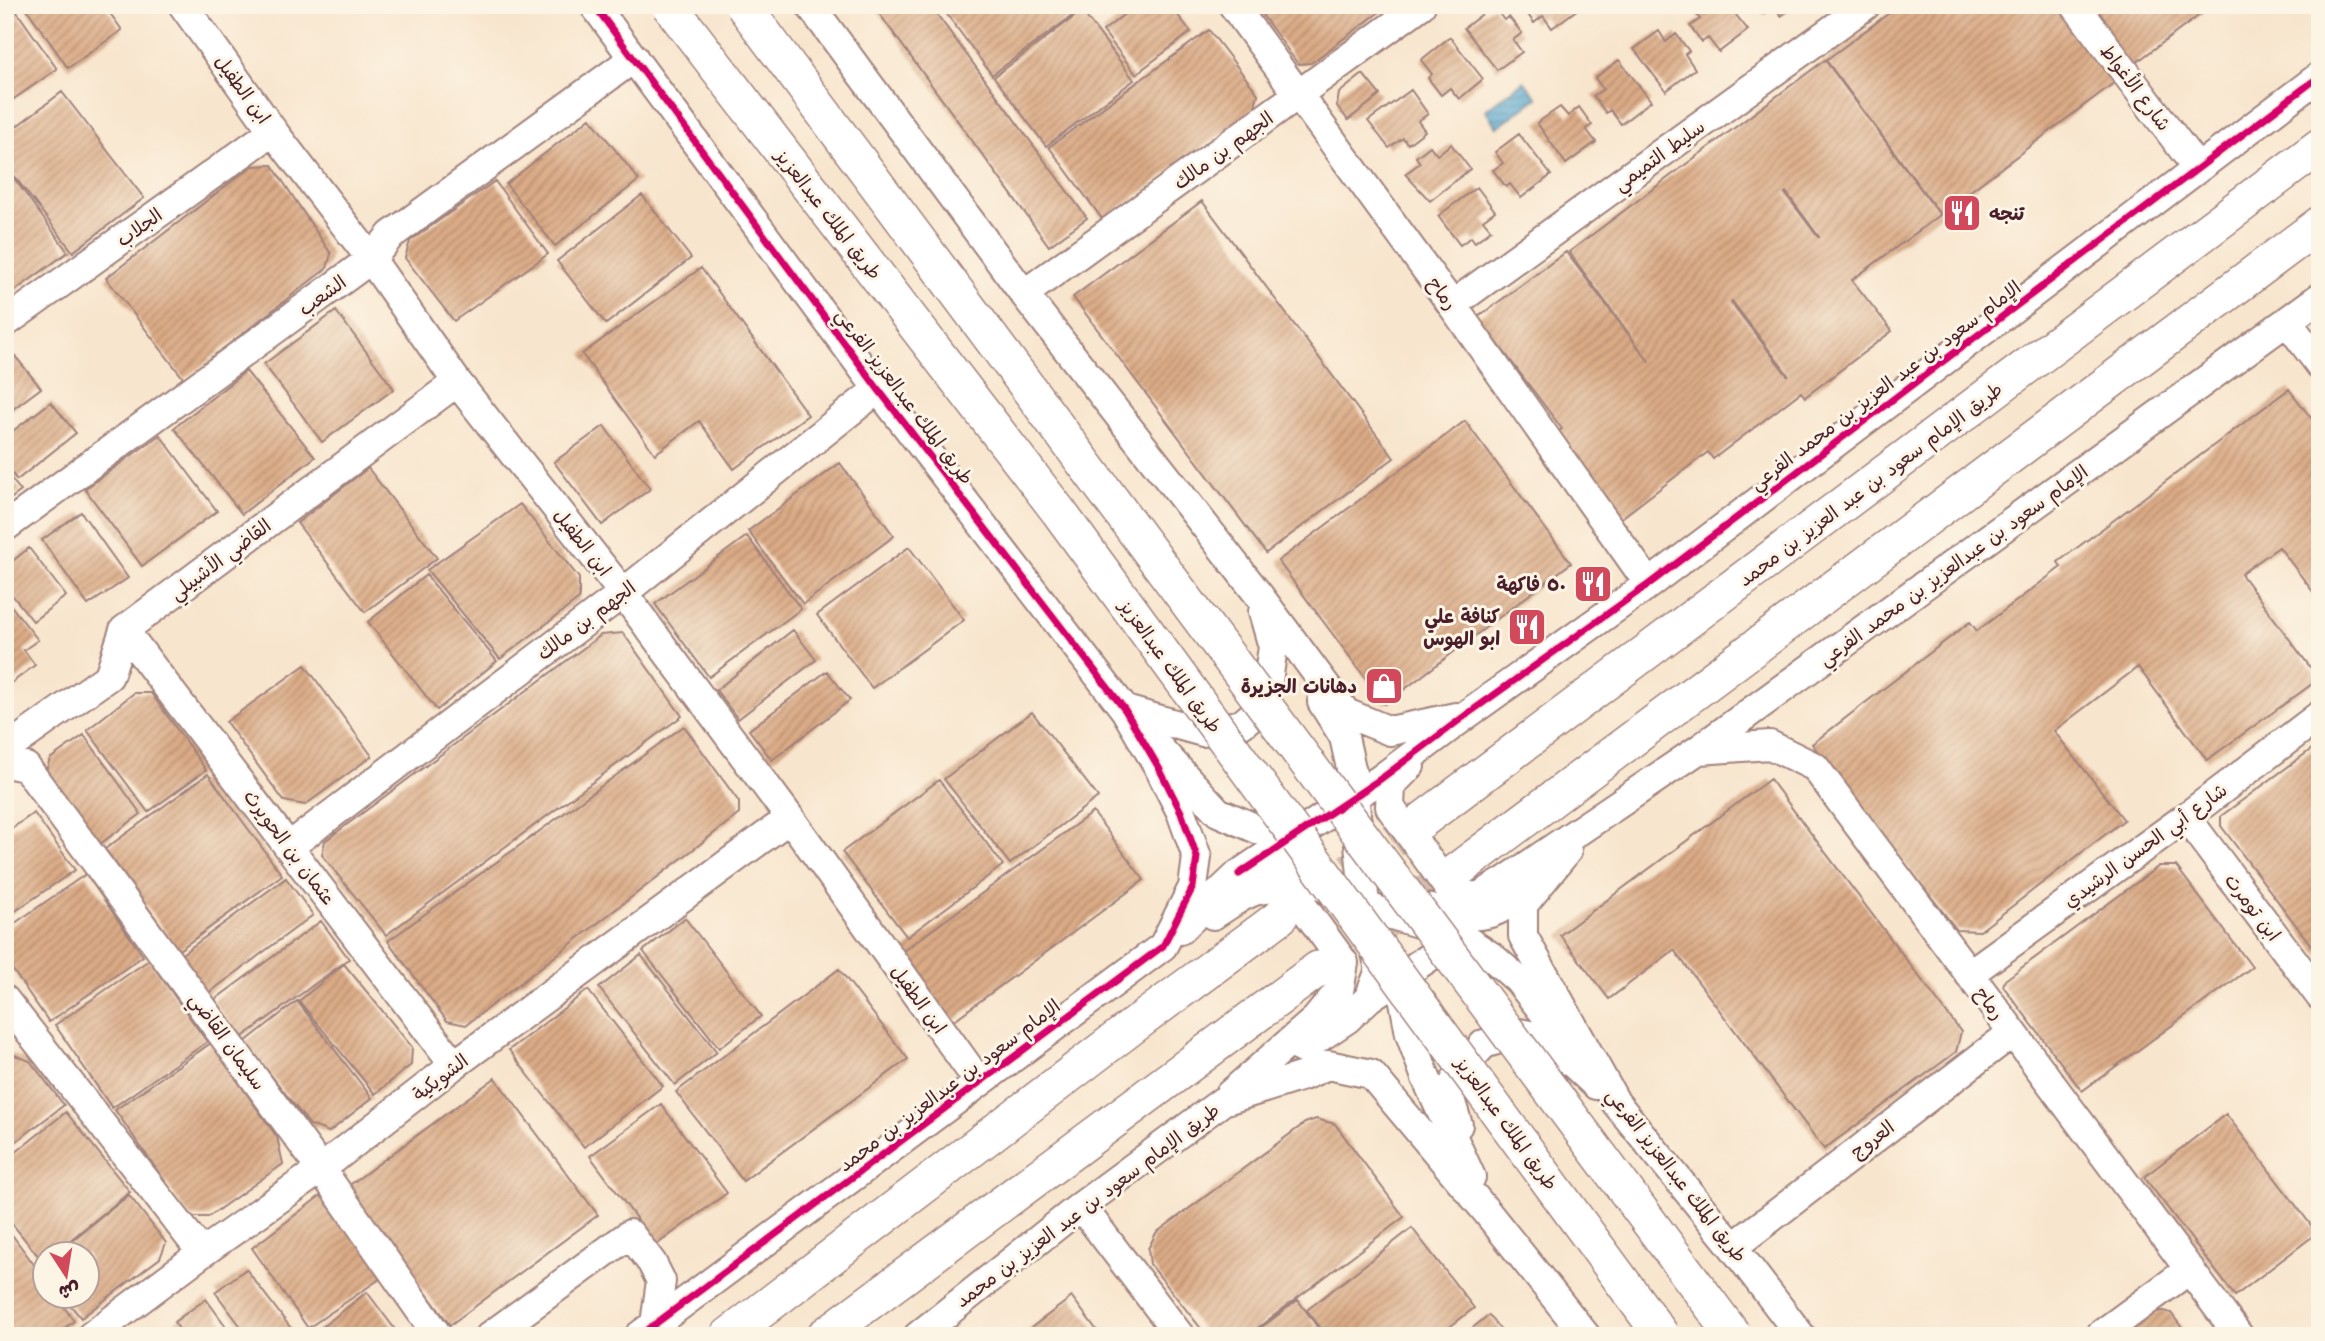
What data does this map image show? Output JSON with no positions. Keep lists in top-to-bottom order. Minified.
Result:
{"streets":{"main road":["طريق الملك عبدالعزيز","طريق الإمام سعود بن عبد العزيز بن محمد"],"street":["شارع الأغواط","ابن الطفيل","الجهم بن مالك","سليط التميمي","الجلاب","رماح","الشعب","الإمام سعود بن عبد العزيز بن محمد الفرعي","طريق الملك عبدالعزيز الفرعي","القاضي الأشبيلي","الإمام سعود بن عبدالعزيز بن محمد الفرعي","شارع أبي الحسن الرشيدي","عثمان بن الحويرث","ابن تومرت","سليمان القاضي","الشويكية","الإمام سعود بن عبدالعزيز بن محمد","العروج"]},"crossings":[["شارع الأغواط","الإمام سعود بن عبد العزيز بن محمد الفرعي"],["ابن الطفيل","الجهم بن مالك"],["ابن الطفيل","الجلاب"],["ابن الطفيل","الشعب"],["ابن الطفيل","القاضي الأشبيلي"],["ابن الطفيل","الشويكية"],["ابن الطفيل","الإمام سعود بن عبدالعزيز بن محمد"],["الجهم بن مالك","رماح"],["الجهم بن مالك","طريق الملك عبدالعزيز الفرعي"],["الجهم بن مالك","عثمان بن الحويرث"],["سليط التميمي","رماح"],["رماح","الإمام سعود بن عبد العزيز بن محمد الفرعي"],["رماح","الإمام سعود بن عبدالعزيز بن محمد الفرعي"],["رماح","شارع أبي الحسن الرشيدي"],["رماح","العروج"],["الشعب","طريق الملك عبدالعزيز الفرعي"],["طريق الملك عبدالعزيز الفرعي","الإمام سعود بن عبدالعزيز بن محمد الفرعي"],["طريق الملك عبدالعزيز الفرعي","الإمام سعود بن عبدالعزيز بن محمد"],["طريق الملك عبدالعزيز الفرعي","العروج"],["القاضي الأشبيلي","عثمان بن الحويرث"],["شارع أبي الحسن الرشيدي","ابن تومرت"],["عثمان بن الحويرث","الشويكية"],["سليمان القاضي","الشويكية"]],"places":{"restaurant":["تنجه","٥٠ فاكهة","كنافة علي ابو الهوس"],"shop":["دهانات الجزيرة"]},"north":"bottom"}
